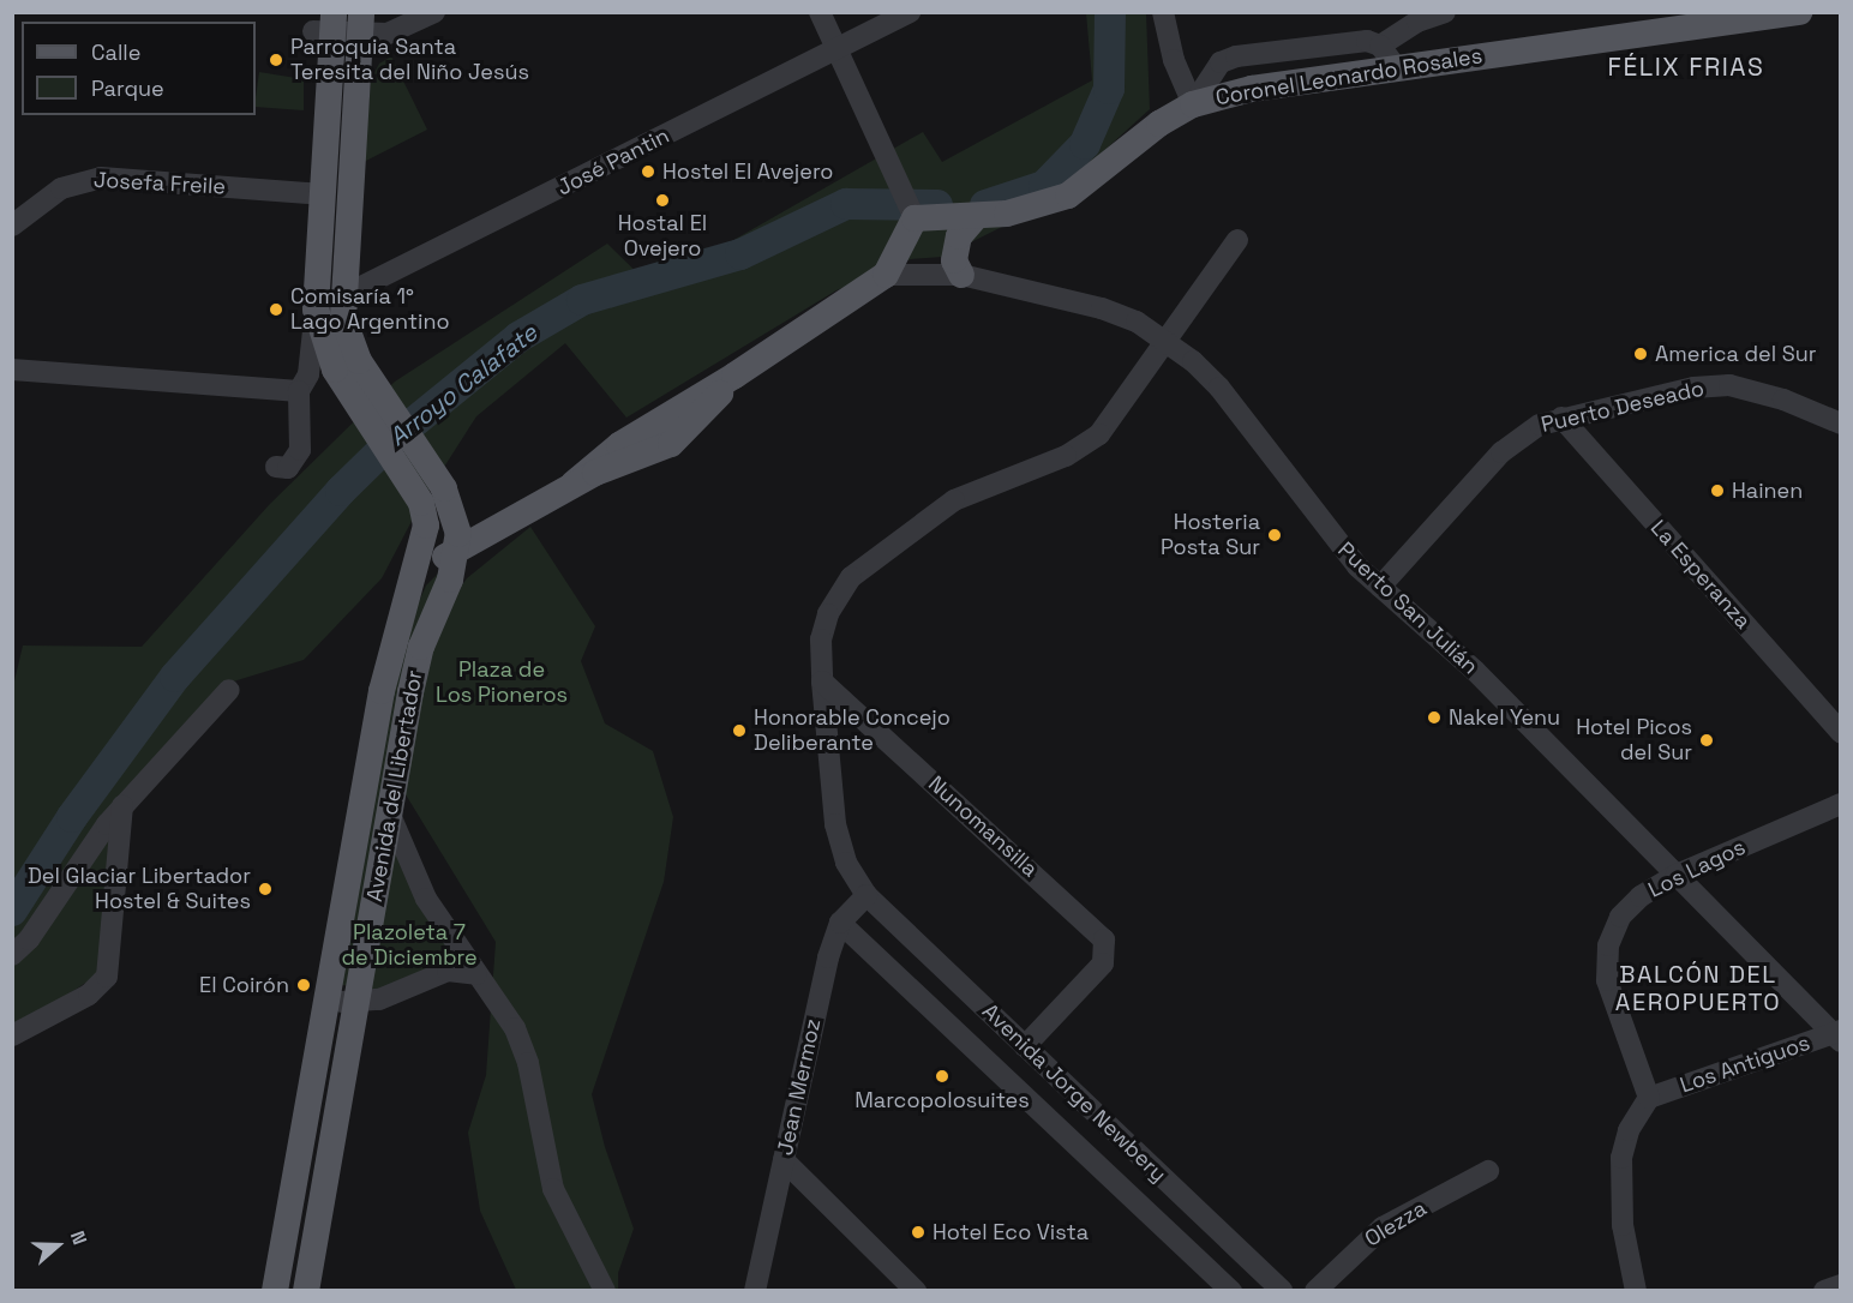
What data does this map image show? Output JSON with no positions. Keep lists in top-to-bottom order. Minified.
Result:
{"streets":{"main road":["Coronel Leonardo Rosales","Avenida del Libertador"],"street":["José Pantin","Josefa Freile","Puerto Deseado","La Esperanza","Puerto San Julián","Nunomansilla","Los Lagos","Los Antiguos","Jean Mermoz","Avenida Jorge Newbery","Olezza"]},"crossings":[["José Pantin","Avenida del Libertador"],["Josefa Freile","Avenida del Libertador"],["Puerto Deseado","La Esperanza"],["Puerto Deseado","Puerto San Julián"],["Puerto San Julián","Los Lagos"],["Puerto San Julián","Los Antiguos"],["Puerto San Julián","Avenida Jorge Newbery"],["Nunomansilla","Avenida Jorge Newbery"],["Los Lagos","Los Antiguos"],["Jean Mermoz","Avenida Jorge Newbery"]],"districts":["FÉLIX FRIAS","BALCÓN DEL AEROPUERTO"],"water":["Arroyo Calafate"],"parks":["Plaza de Los Pioneros","Plazoleta 7 de Diciembre"],"places":["Parroquia Santa Teresita del Niño Jesús","Hostel El Avejero","Hostal El Ovejero","Comisaría 1° Lago Argentino","America del Sur","Hainen","Hosteria Posta Sur","Nakel Yenu","Honorable Concejo Deliberante","Hotel Picos del Sur","Del Glaciar Libertador Hostel & Suites","El Coirón","Marcopolosuites","Hotel Eco Vista"],"legend":["Calle","Parque"],"north":"right"}
